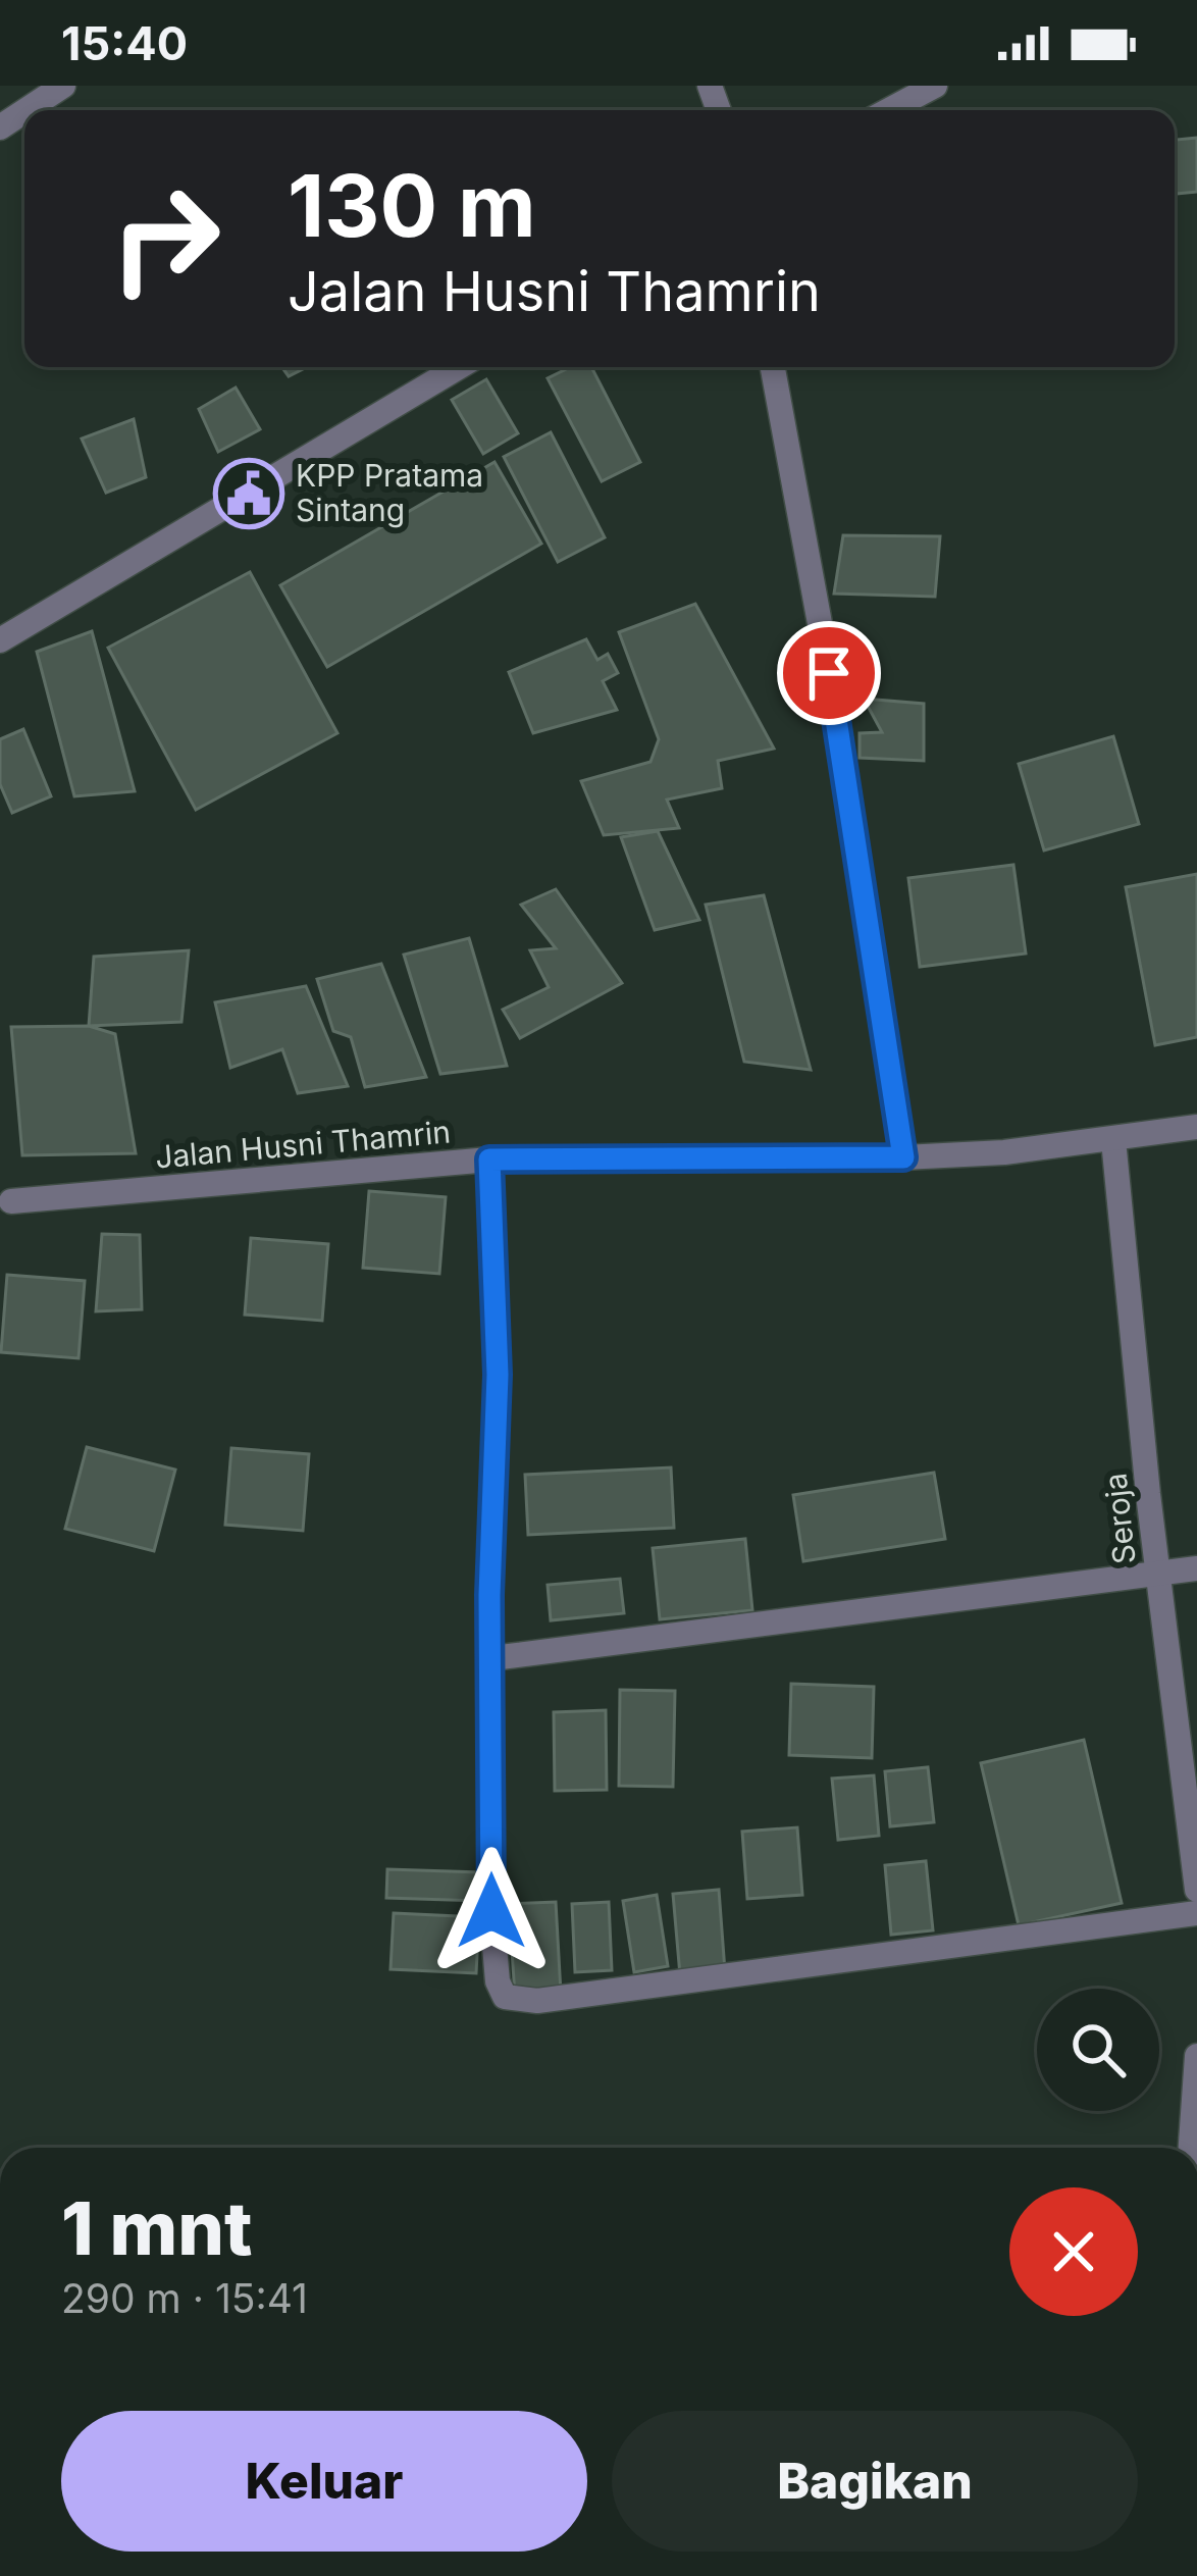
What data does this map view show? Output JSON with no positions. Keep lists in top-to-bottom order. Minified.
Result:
{"streets":{"street":["Jalan Husni Thamrin","Seroja"]},"crossings":[["Jalan Husni Thamrin","Seroja"]],"places":{"public building":["KPP Pratama Sintang"]},"page":{"status":"15:40","turn":["130 m","Jalan Husni Thamrin"],"heading":["1 mnt","290 m · 15:41"],"buttons":["Keluar","Bagikan"]}}
